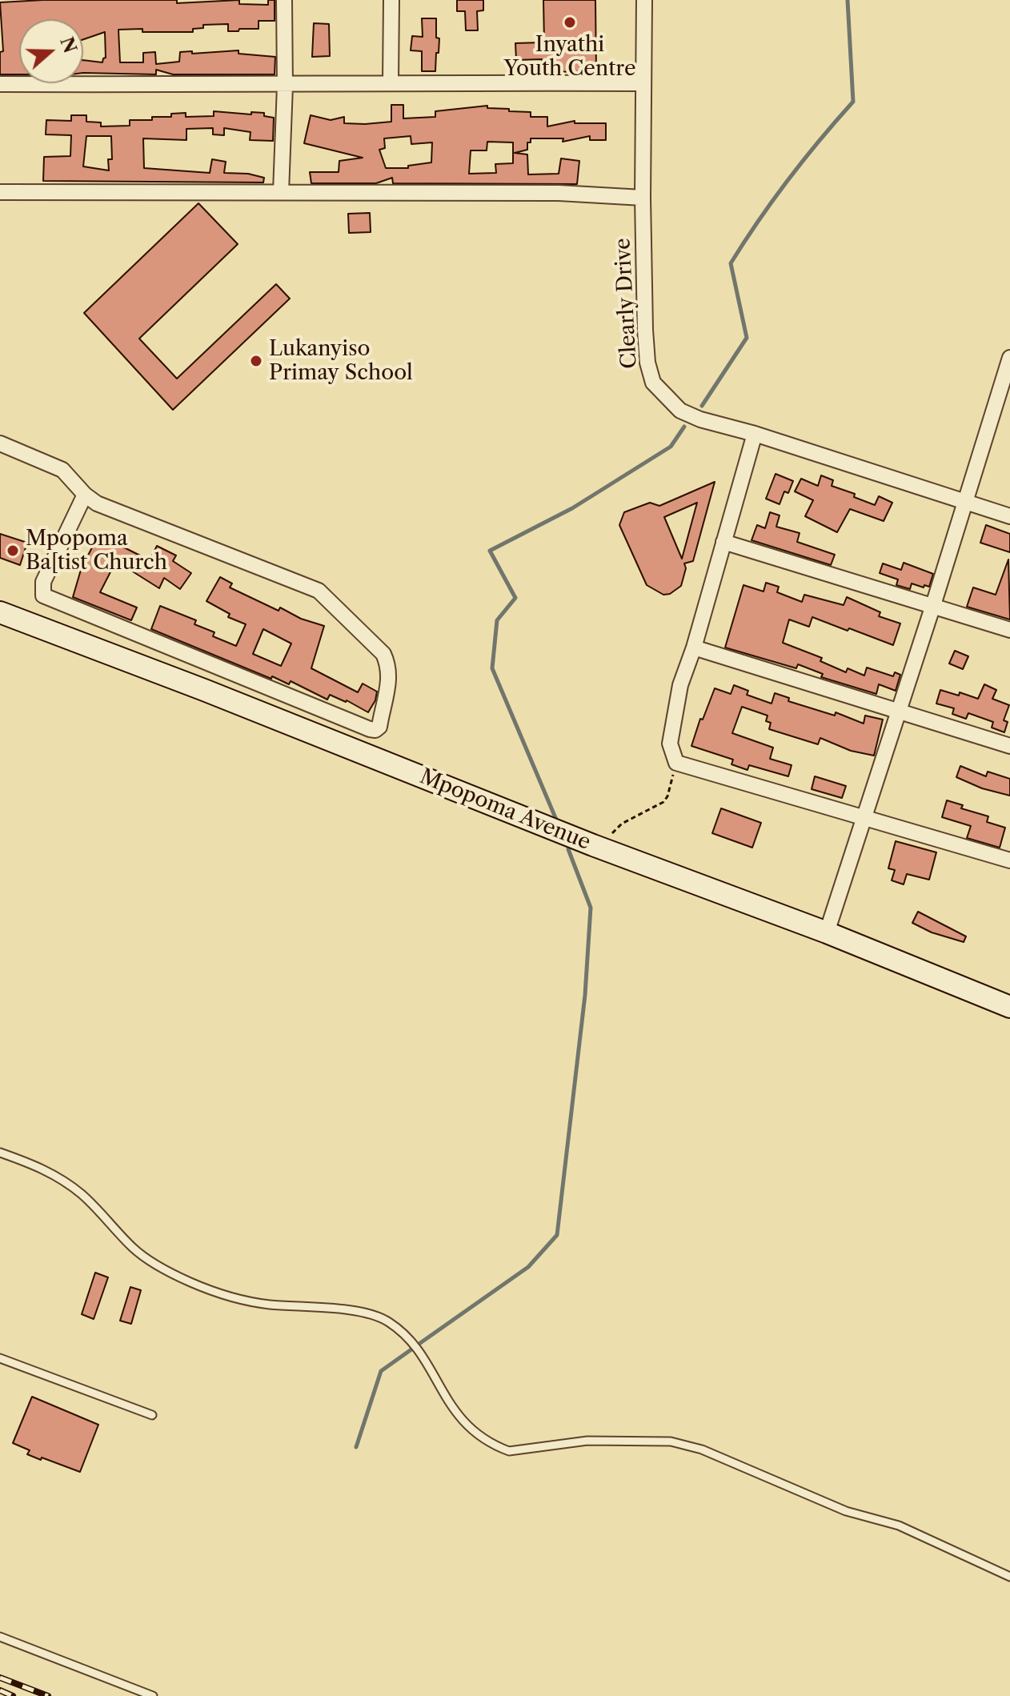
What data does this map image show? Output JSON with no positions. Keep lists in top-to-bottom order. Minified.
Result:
{"streets":{"street":["Clearly Drive","Mpopoma Avenue"]},"places":["Inyathi Youth Centre","Lukanyiso Primay School","Mpopoma Ba[tist Church"],"north":"right"}
